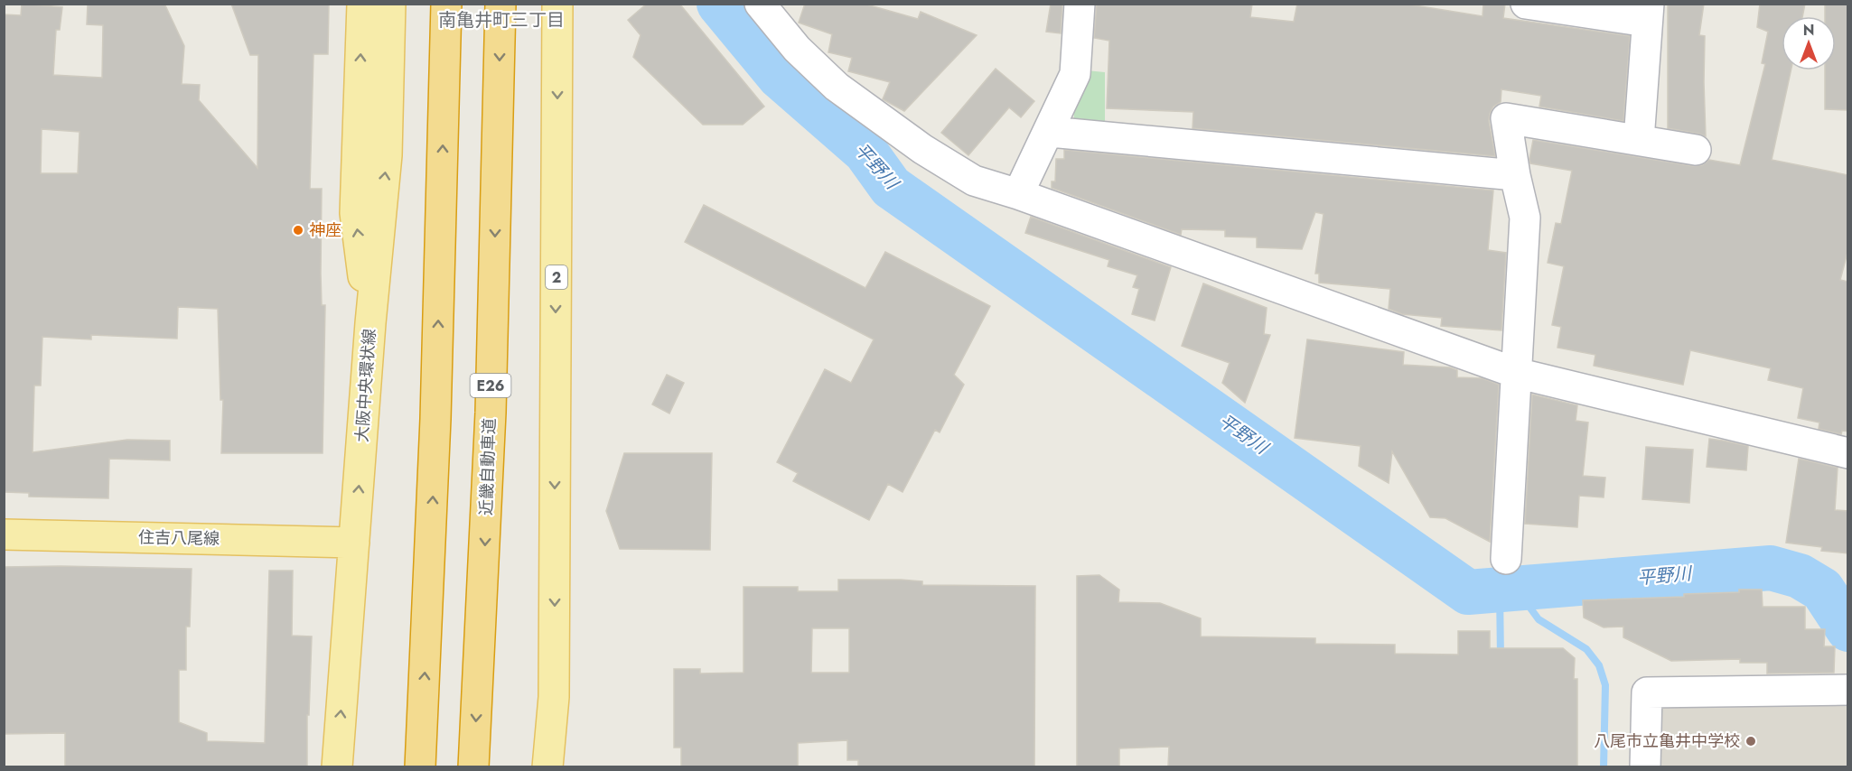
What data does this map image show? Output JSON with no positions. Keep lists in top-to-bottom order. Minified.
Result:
{"streets":{"highway":["E26","近畿自動車道"],"main road":["2","大阪中央環状線","住吉八尾線"]},"crossings":[["大阪中央環状線","住吉八尾線"]],"districts":["南亀井町三丁目"],"water":["平野川"],"places":["神座","八尾市立亀井中学校"],"north":"top"}
